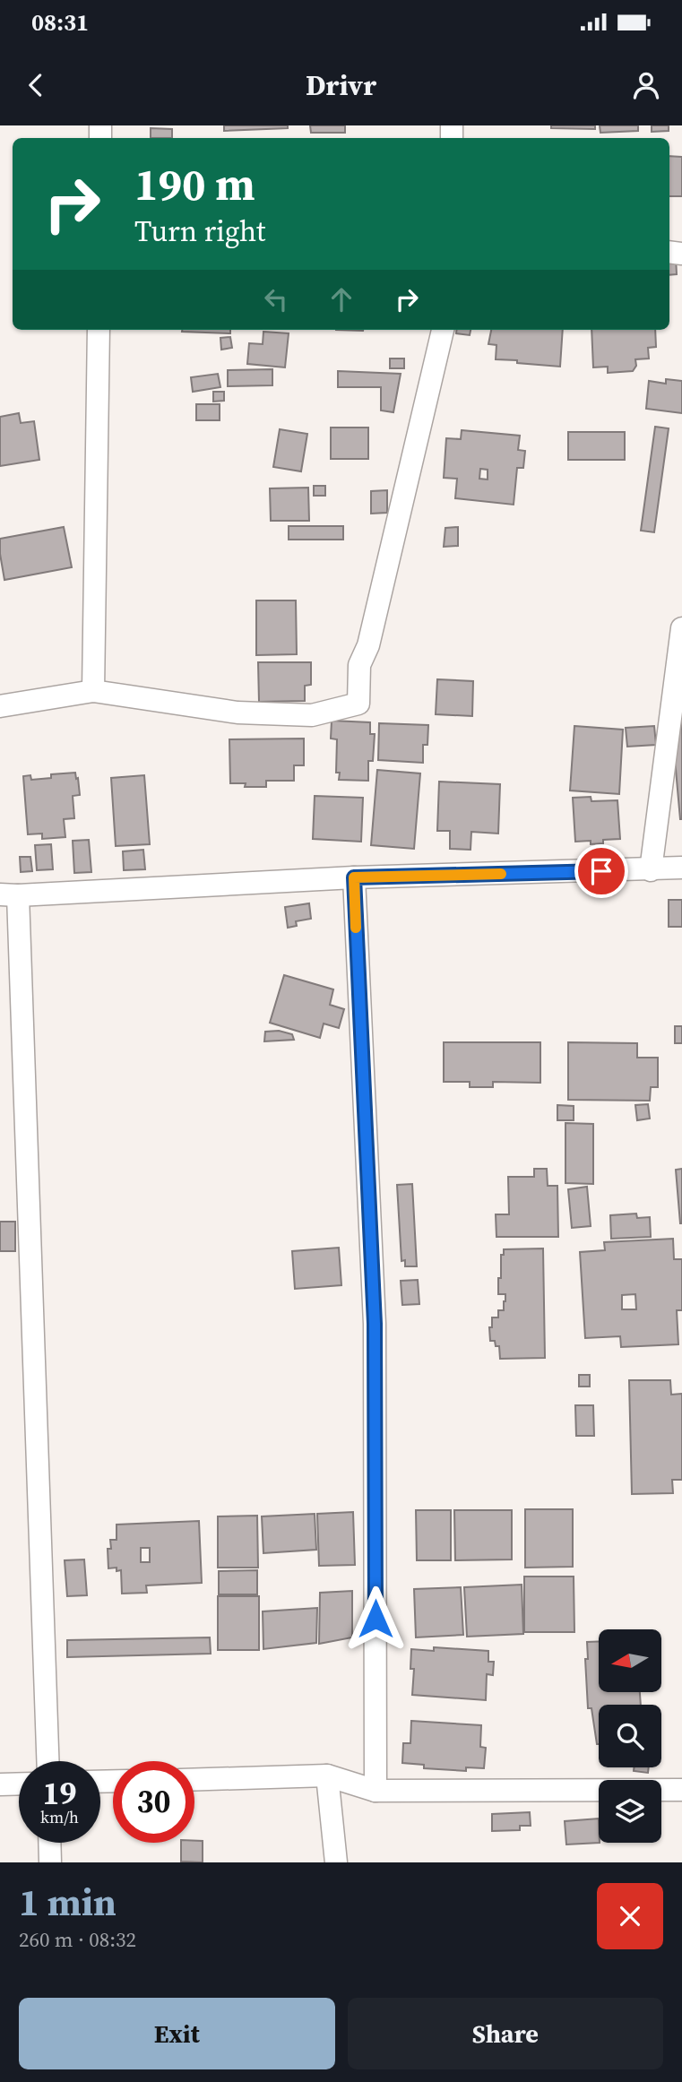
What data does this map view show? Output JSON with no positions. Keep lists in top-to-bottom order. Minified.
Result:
{"north":"left","page":{"status":"08:31","header":"Drivr","turn":["190 m","Turn right"],"speed":"19 km/h","limit":"30","heading":["1 min","260 m · 08:32"],"buttons":["Exit","Share"]}}
